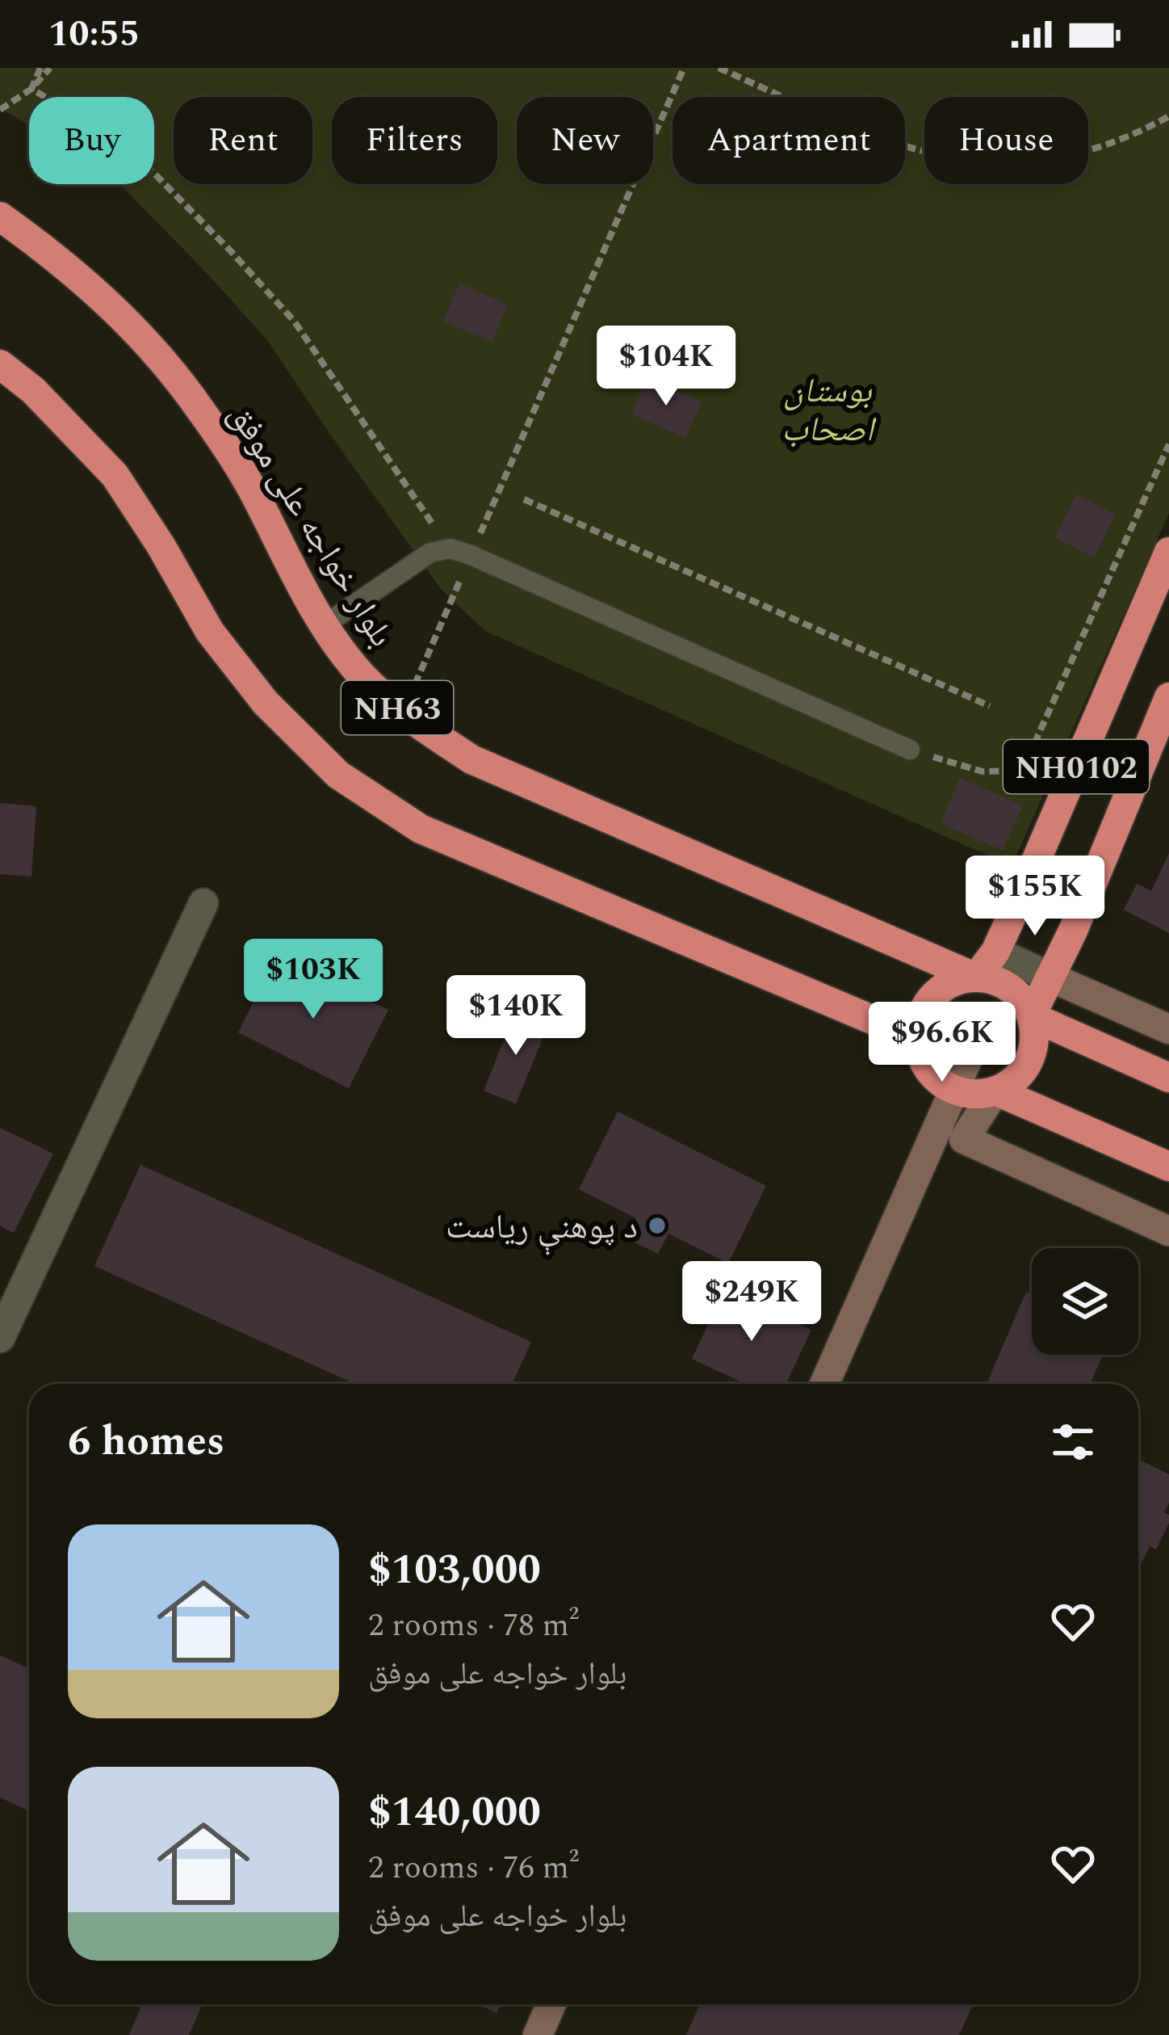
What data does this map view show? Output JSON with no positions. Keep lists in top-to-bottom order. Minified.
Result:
{"streets":{"highway":["بلوار خواجه علی موفق","NH63","NH0102"]},"crossings":[["بلوار خواجه علی موفق","NH0102"]],"parks":["بوستان اصحاب"],"places":["د پوهنې ریاست"],"page":{"status":"10:55","chip":["Buy","Rent","Filters","New","Apartment","House"],"price":["$104K","$155K","$103K","$140K","$96.6K","$249K"],"heading":"6 homes","list":[{"name":"$103,000","note":"2 rooms · 78 m² · بلوار خواجه علی موفق"},{"name":"$140,000","note":"2 rooms · 76 m² · بلوار خواجه علی موفق"}]}}
